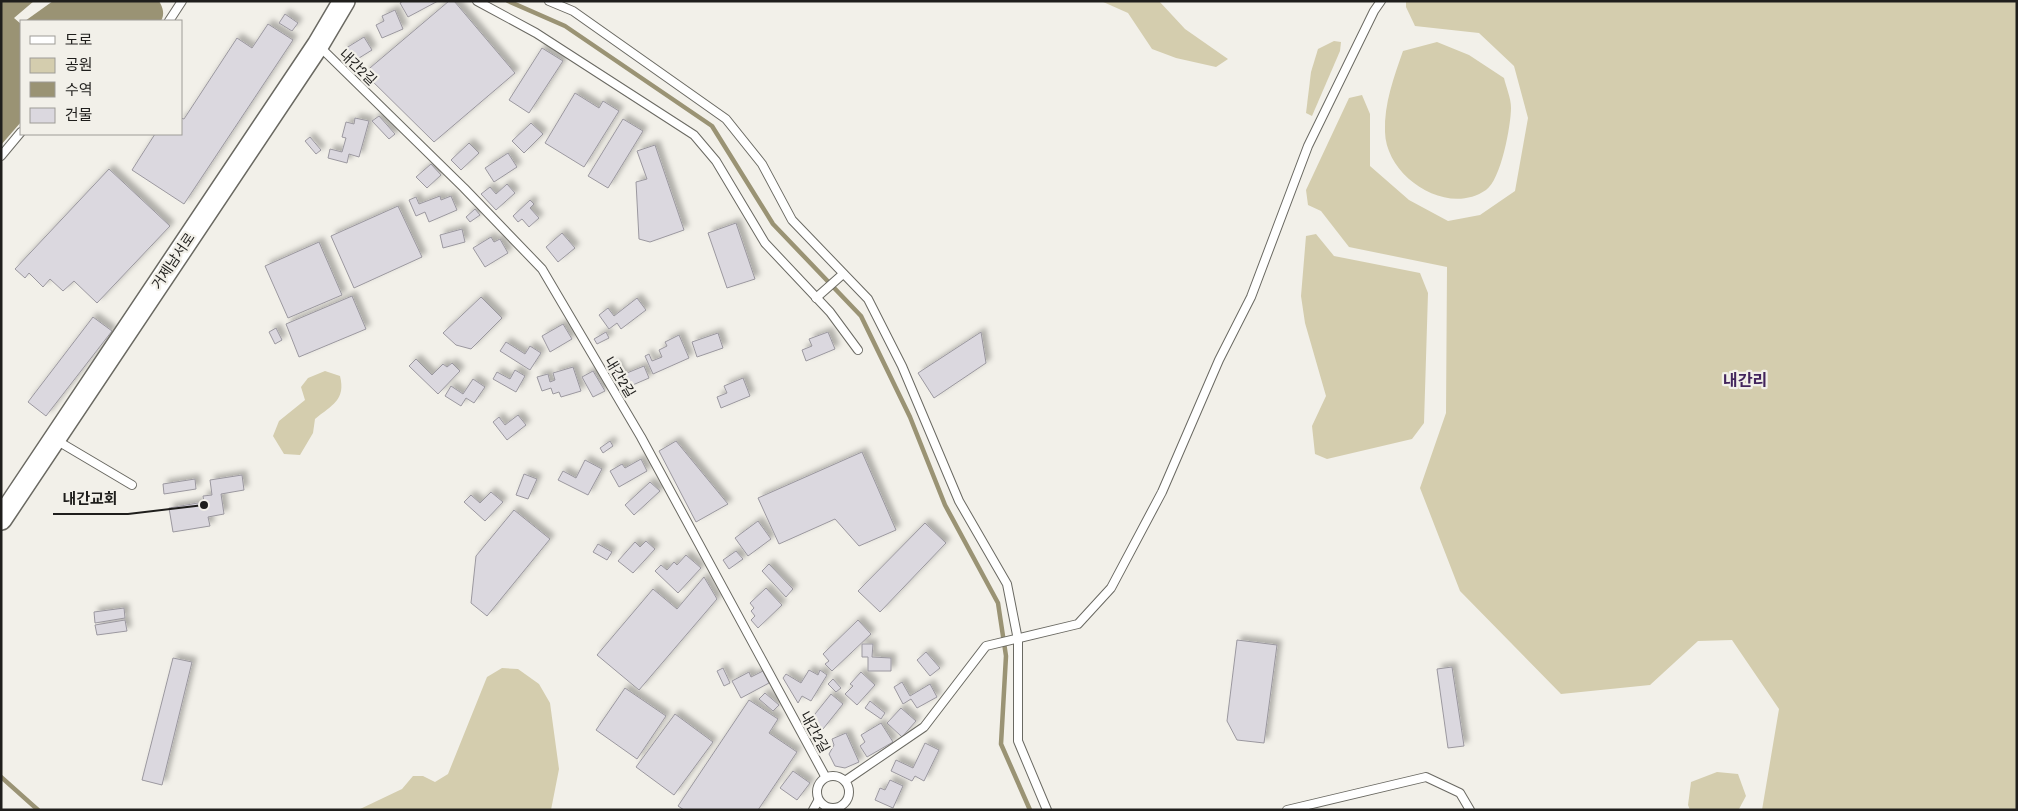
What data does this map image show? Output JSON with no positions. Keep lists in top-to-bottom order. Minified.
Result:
{"streets":{"main road":["거제남서로"],"lane":["내간2길"]},"crossings":[["내간2길","거제남서로"]],"districts":["내간리"],"places":["내간교회"],"legend":["도로","공원","수역","건물"]}
